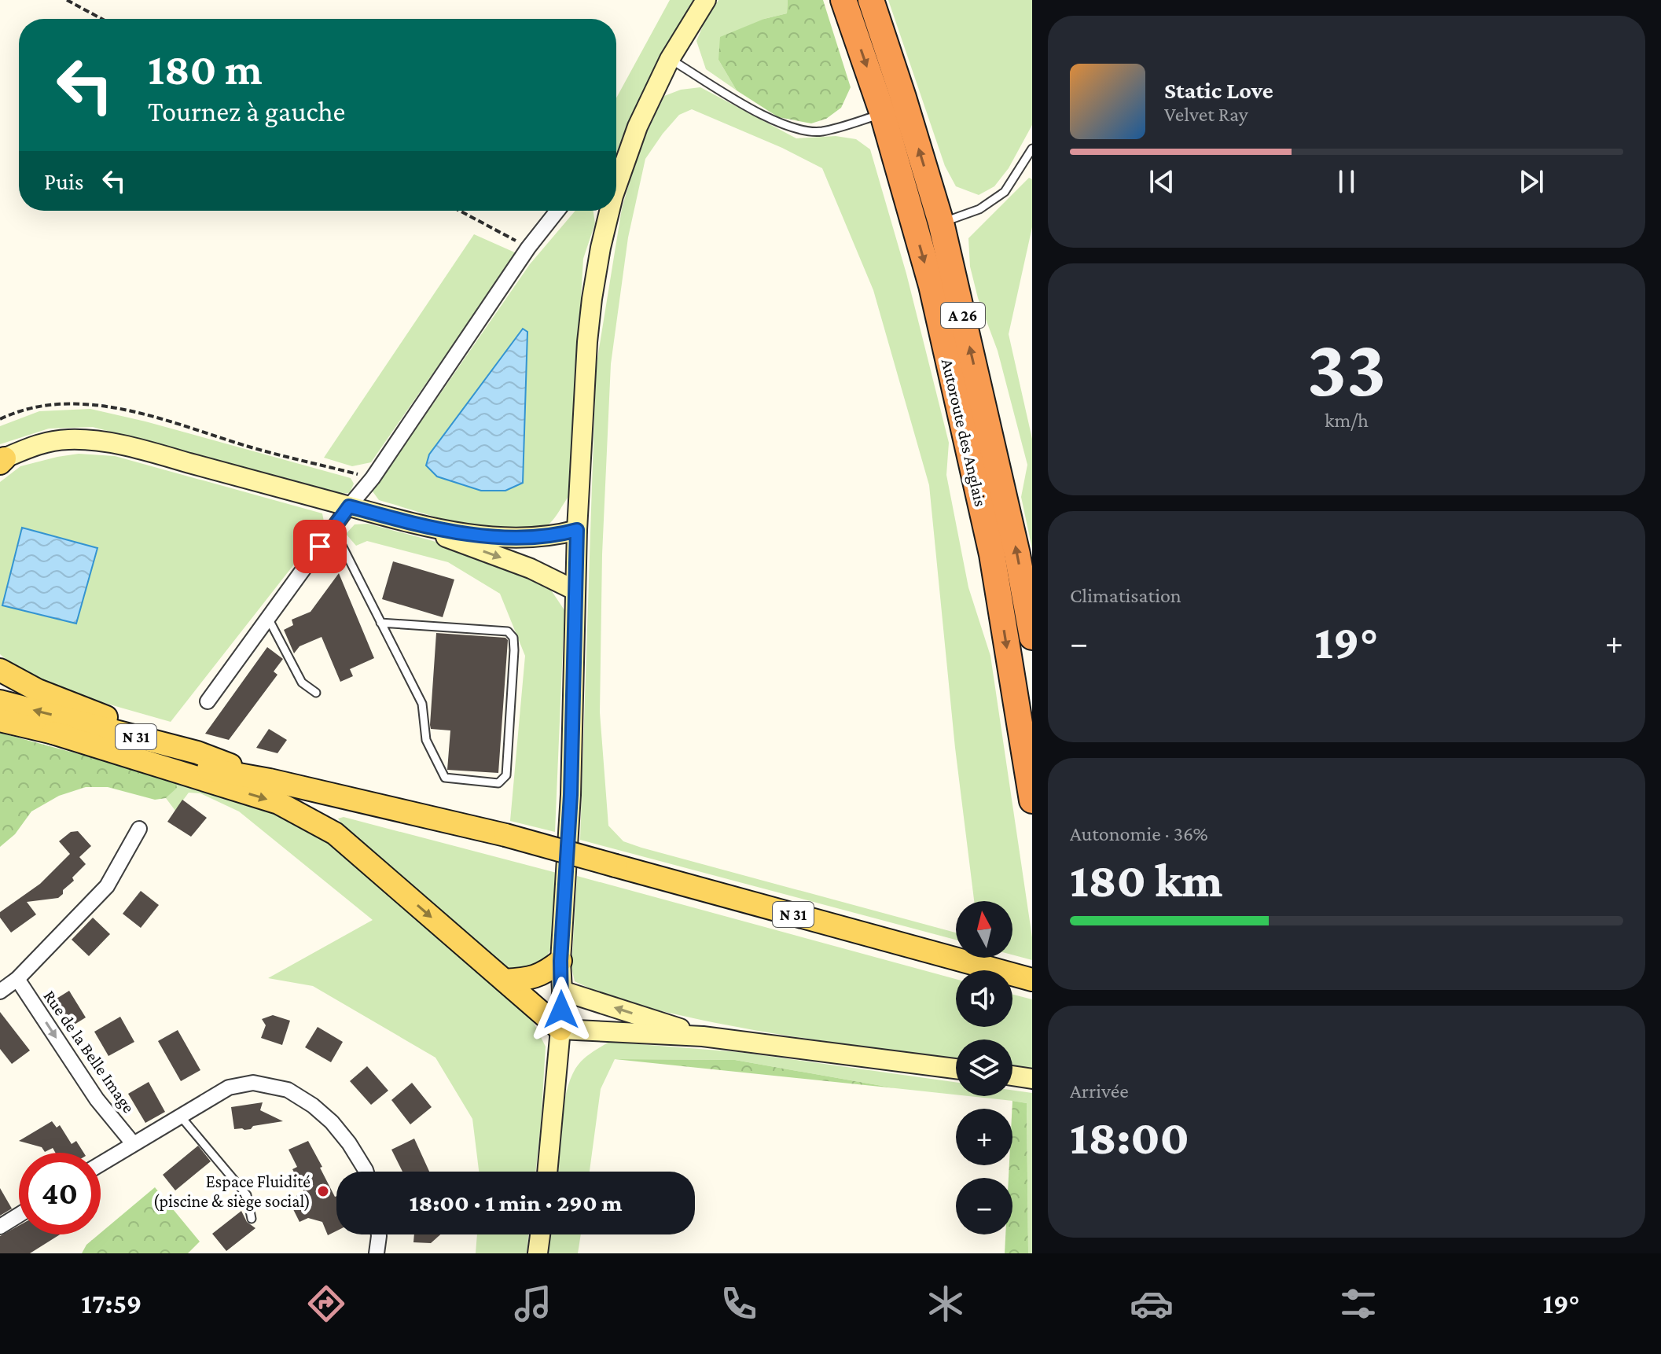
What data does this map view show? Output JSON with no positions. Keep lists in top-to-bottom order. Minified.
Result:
{"streets":{"highway":["A 26","Autoroute des Anglais"],"main road":["N 31"],"street":["Rue de la Belle Image"]},"one_way":["Rue de la Belle Image"],"places":["Espace Fluidité (piscine & siège social)"],"north":"top","page":{"turn":["180 m","Tournez à gauche"],"song":["Static Love","Velvet Ray"],"then":"Puis","tile":[["33","km/h"],"Climatisation",["Autonomie · 36%","180 km"],["Arrivée","18:00"]],"heat":["−","19°","+"],"map_buttons":["+","−"],"limit":"40","trip":"18:00 · 1 min · 290 m","tabs":["17:59","19°"]}}
